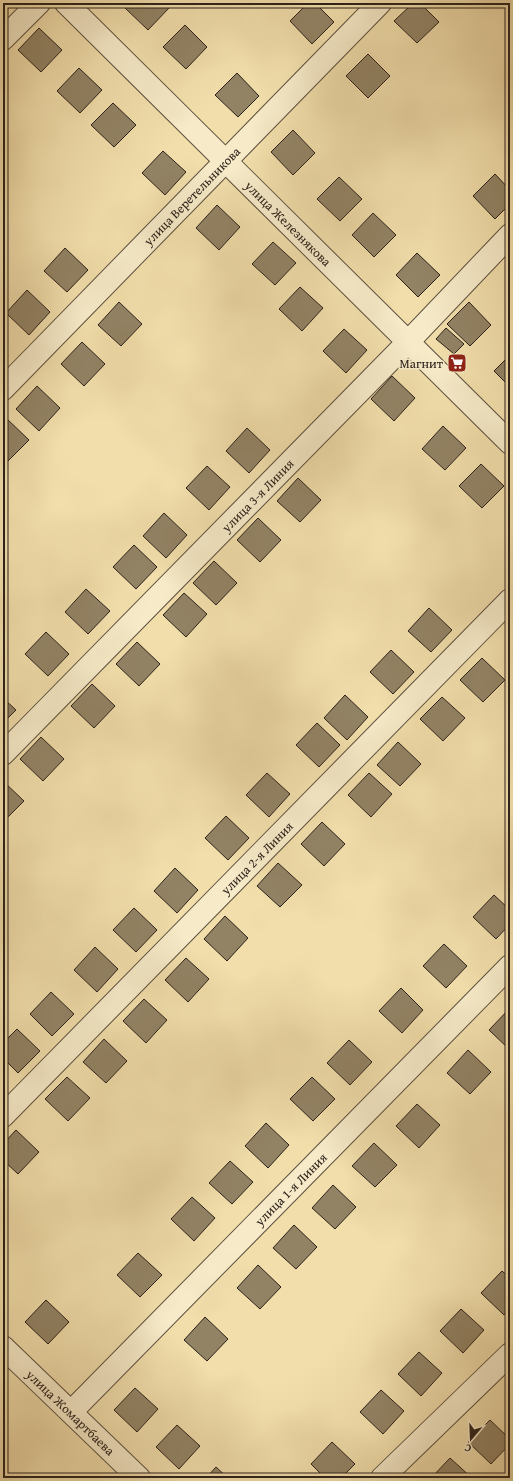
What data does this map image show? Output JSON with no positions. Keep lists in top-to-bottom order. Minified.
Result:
{"streets":{"street":["улица Веретельникова","улица Железнякова","улица 3-я Линия","улица 2-я Линия","улица 1-я Линия","улица Жомартбаева"]},"crossings":[["улица Веретельникова","улица Железнякова"],["улица Железнякова","улица 3-я Линия"],["улица 1-я Линия","улица Жомартбаева"]],"places":{"supermarket":["Магнит"]},"north":"bottom"}
